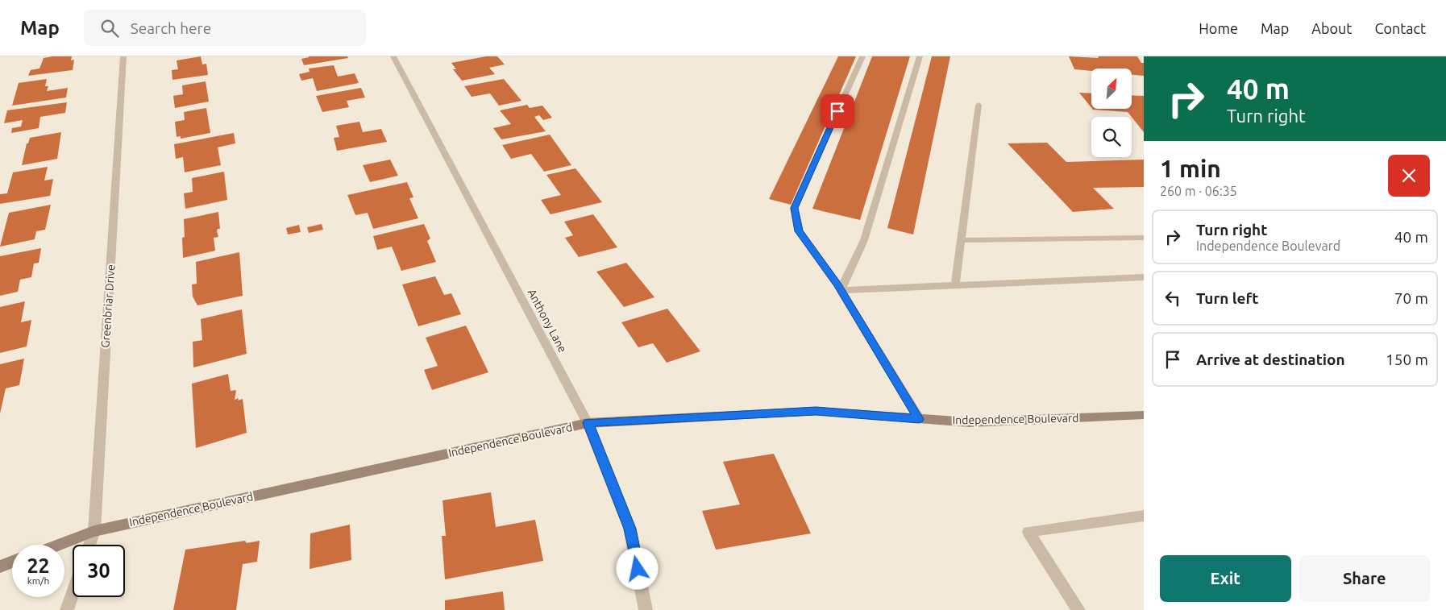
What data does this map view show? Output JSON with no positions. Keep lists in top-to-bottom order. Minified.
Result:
{"streets":{"street":["Greenbriar Drive","Anthony Lane","Independence Boulevard"]},"crossings":[["Greenbriar Drive","Independence Boulevard"],["Anthony Lane","Independence Boulevard"]],"north":"top right","page":{"header":"Map","search":"Search here","nav":["Home","Map","About","Contact"],"turn":["40 m","Turn right"],"heading":["1 min","260 m · 06:35"],"list":[{"name":"Turn right","note":"Independence Boulevard","value":"40 m"},{"name":"Turn left","value":"70 m"},{"name":"Arrive at destination","value":"150 m"}],"speed":"22 km/h","limit":"30","buttons":["Exit","Share"]}}
